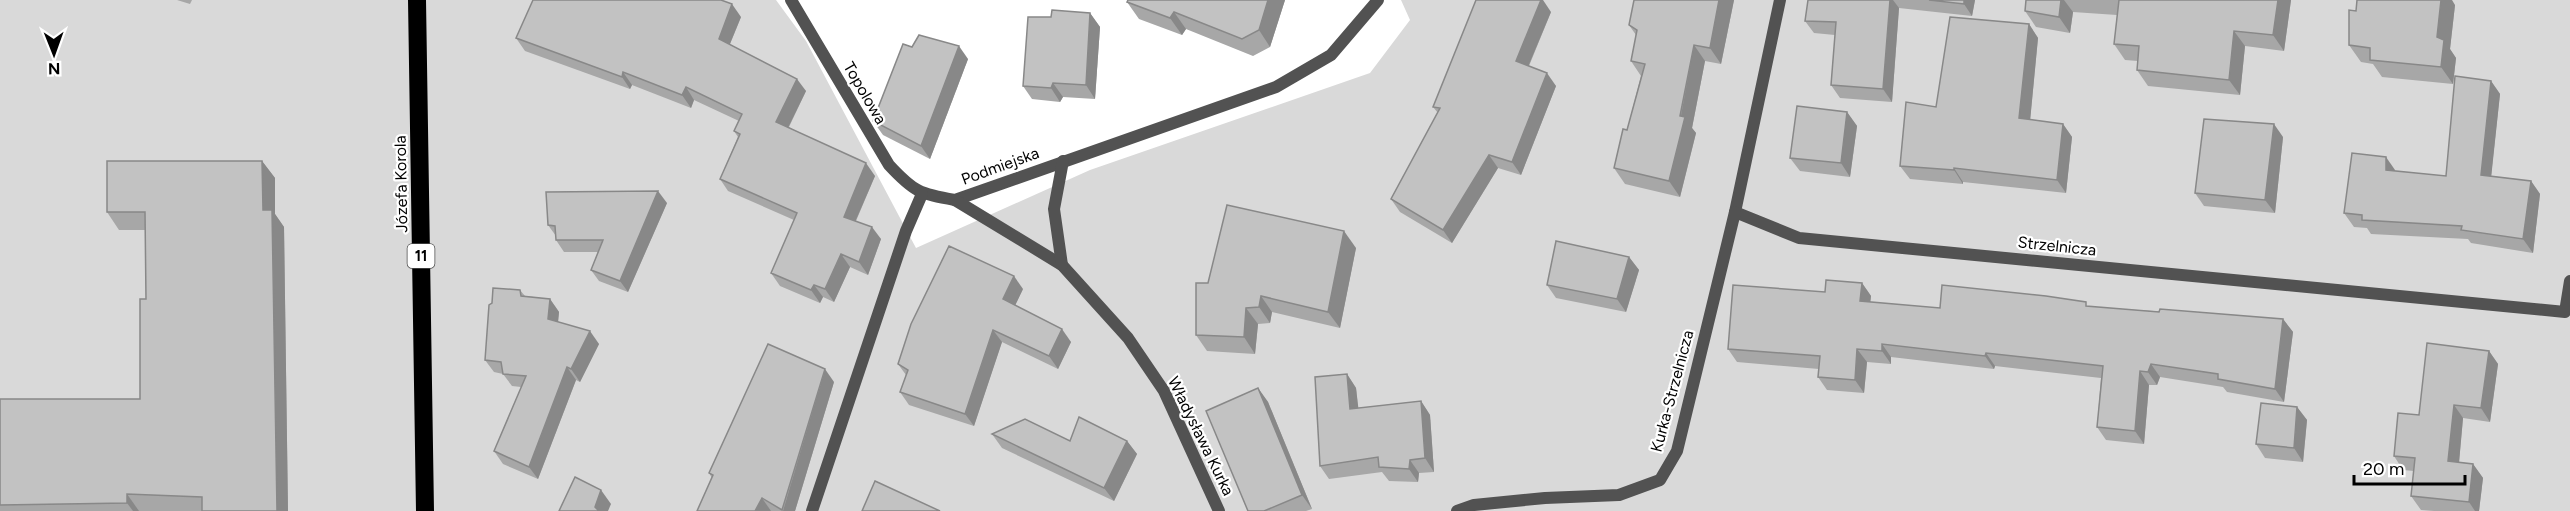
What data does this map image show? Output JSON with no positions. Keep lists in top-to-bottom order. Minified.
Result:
{"streets":{"highway":["Józefa Korola","11"],"street":["Topolowa","Podmiejska","Strzelnicza","Kurka-Strzelnicza","Władysława Kurka"]},"crossings":[["Topolowa","Podmiejska"],["Podmiejska","Władysława Kurka"],["Strzelnicza","Kurka-Strzelnicza"]],"scale_bar":"20 m","north":"bottom"}
